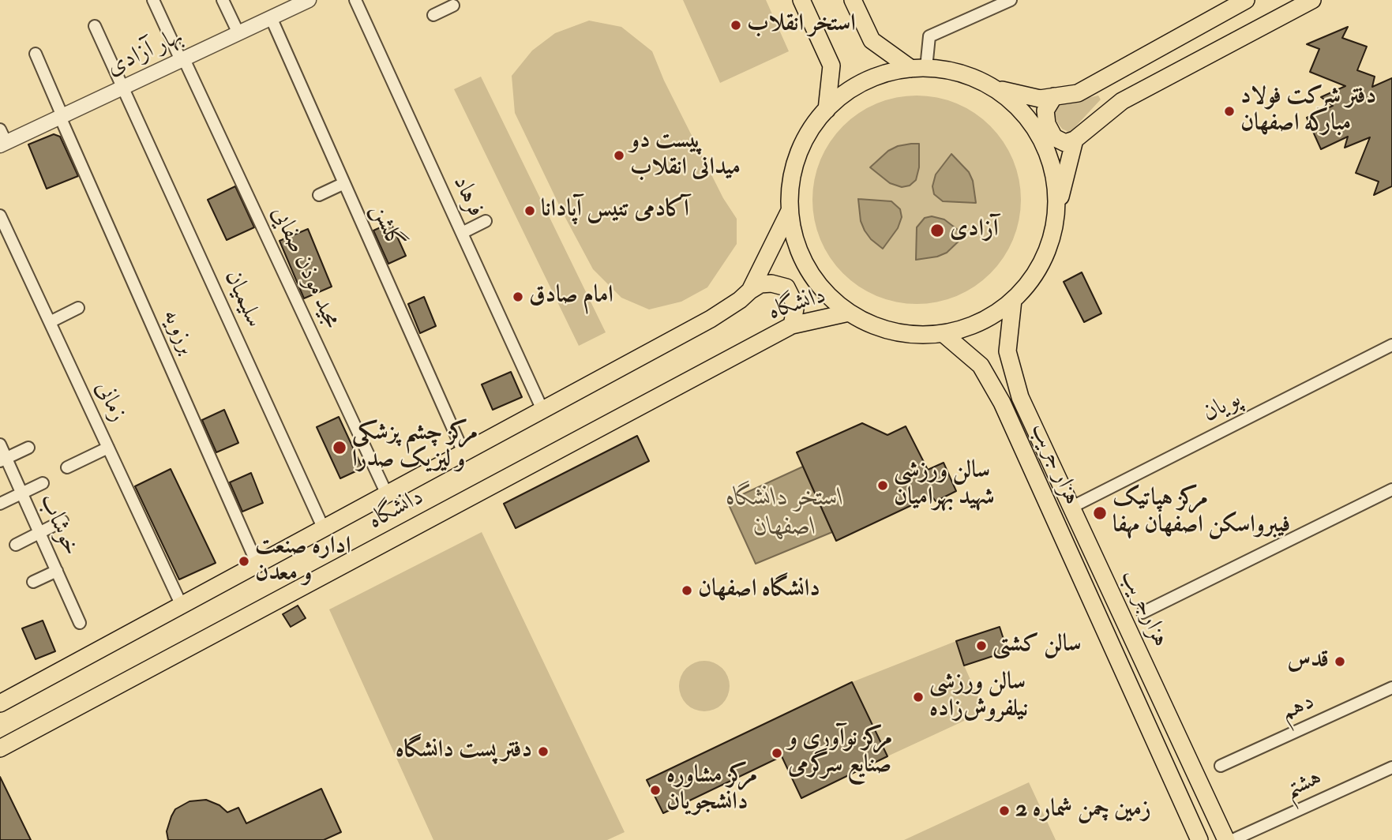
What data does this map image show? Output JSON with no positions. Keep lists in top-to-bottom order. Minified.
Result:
{"streets":{"main road":["دانشگاه","هزار جریب","هزارجریب"],"street":["بهار آزادی","فرهاد","گلشن","مجید موذن صفایی","سلیمیان","برزویه","زمانی","پویان","خوشاب","دهم","هشتم"]},"crossings":[["بهار آزادی","گلشن"],["بهار آزادی","مجید موذن صفایی"],["بهار آزادی","سلیمیان"],["بهار آزادی","برزویه"],["فرهاد","دانشگاه"],["گلشن","دانشگاه"],["مجید موذن صفایی","دانشگاه"],["سلیمیان","دانشگاه"],["دانشگاه","برزویه"],["دانشگاه","زمانی"],["پویان","هزارجریب"]],"water":["استخر دانشگاه اصفهان"],"places":["استخر انقلاب","دفتر شرکت فولاد مبارکه اصفهان","پیست دو میدانی انقلاب","آکادمی تنیس آپادانا","آزادی","امام صادق","مرکز چشم پزشکی و لیزیک صدرا","سالن ورزشی شهید بهرامیان","مرکز هپاتیک فیبرواسکن اصفهان مهفا","اداره صنعت و معدن","دانشگاه اصفهان","سالن کشتی","قدس","سالن ورزشی نیلفروش‌زاده","دفتر پست دانشگاه","مرکز نوآوری و صنایع سرگرمی","مرکز مشاوره دانشجویان","زمین چمن شماره 2"]}
